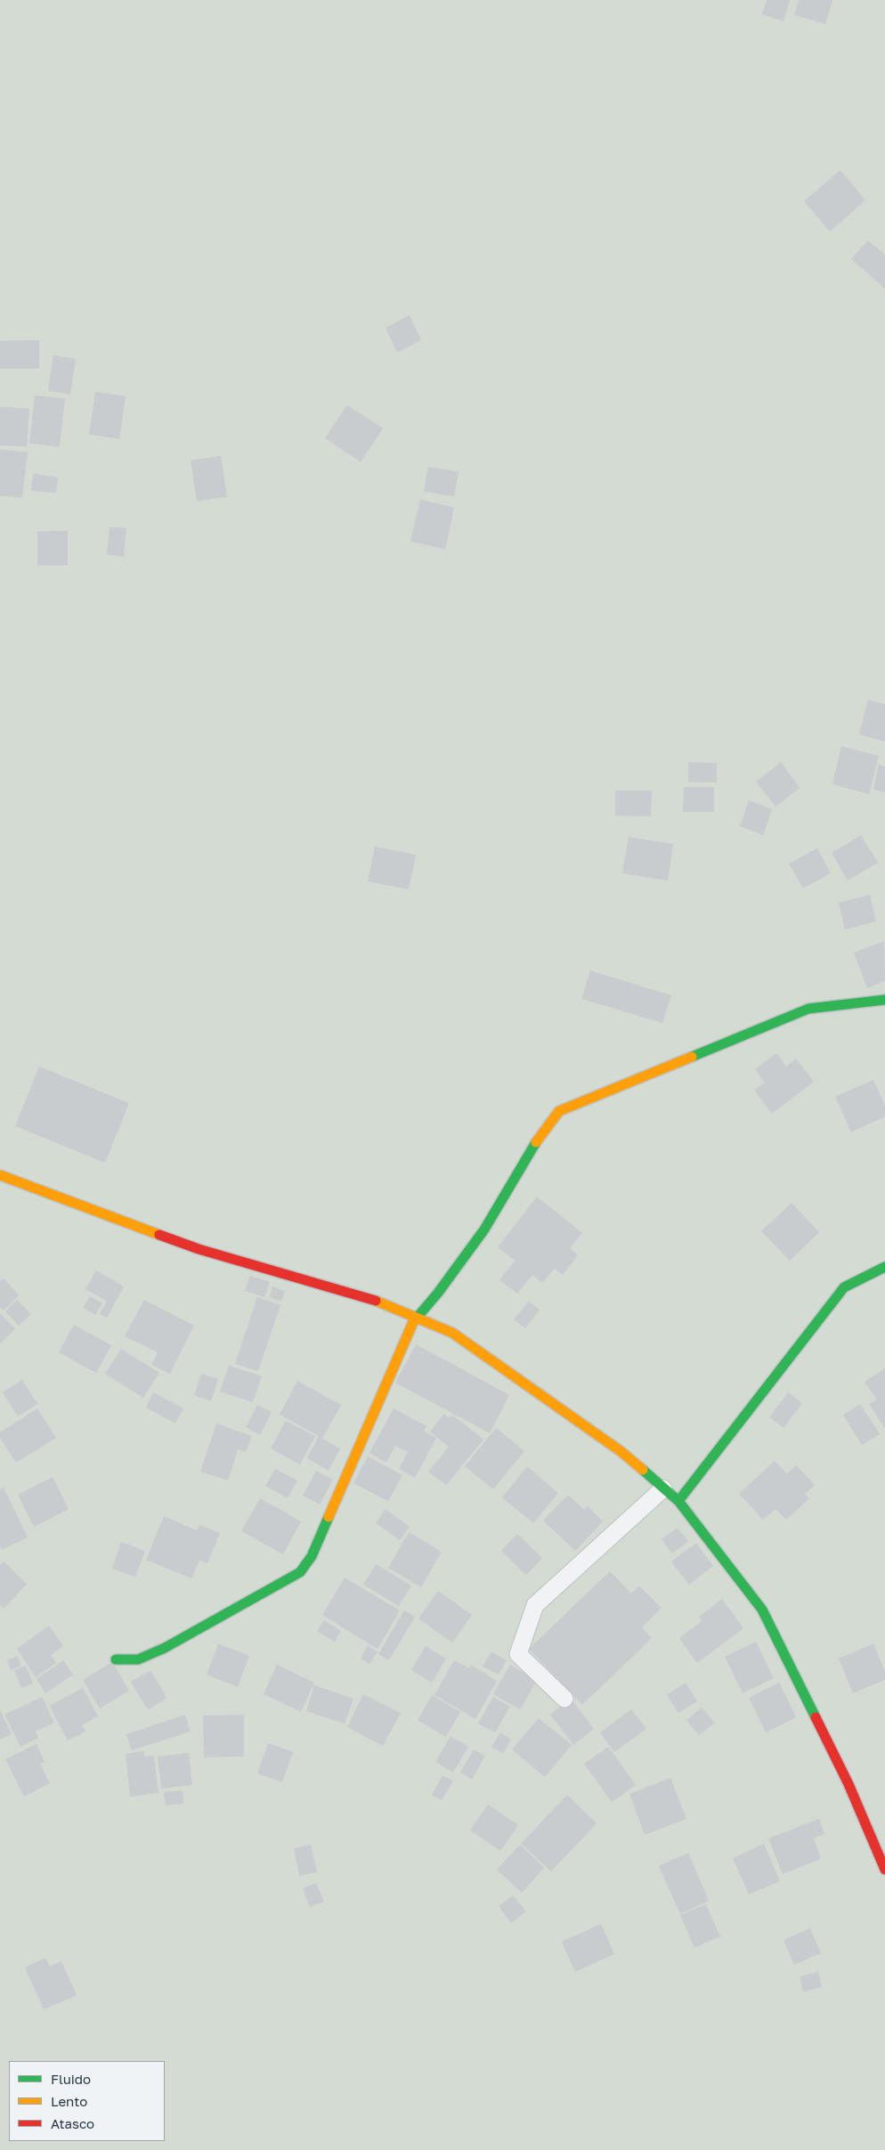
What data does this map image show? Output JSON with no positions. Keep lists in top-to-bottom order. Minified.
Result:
{"legend":["Fluido","Lento","Atasco"]}
